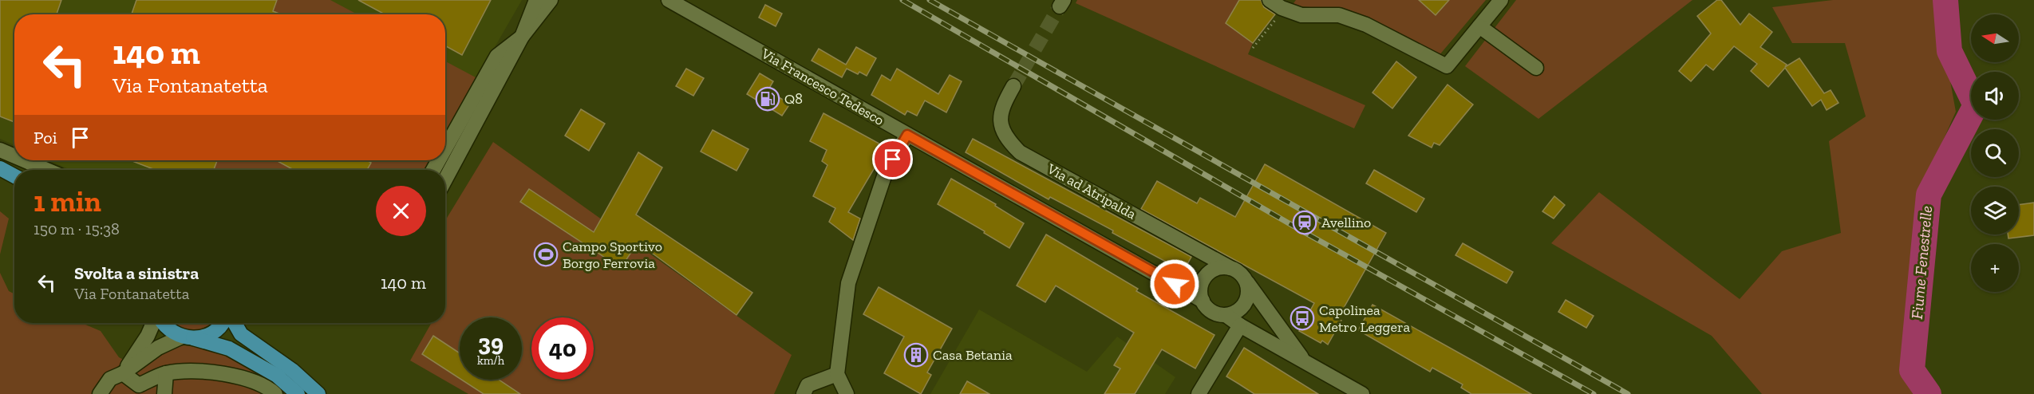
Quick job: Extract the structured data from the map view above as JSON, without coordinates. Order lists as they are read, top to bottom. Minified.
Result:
{"streets":{"street":["Via Francesco Tedesco","Via ad Atripalda"]},"crossings":[["Via Francesco Tedesco","Via ad Atripalda"]],"water":["Fiume Fenestrelle"],"places":{"fuel station":["Q8"],"station":["Avellino"],"sports":["Campo Sportivo Borgo Ferrovia"],"bus stop":["Capolinea Metro Leggera"],"building":["Casa Betania"]},"north":"left","page":{"map_buttons":"+","turn":["140 m","Via Fontanatetta"],"then":"Poi","heading":["1 min","150 m · 15:38"],"list":[{"name":"Svolta a sinistra","note":"Via Fontanatetta","value":"140 m"}],"speed":"39 km/h","limit":"40"}}
